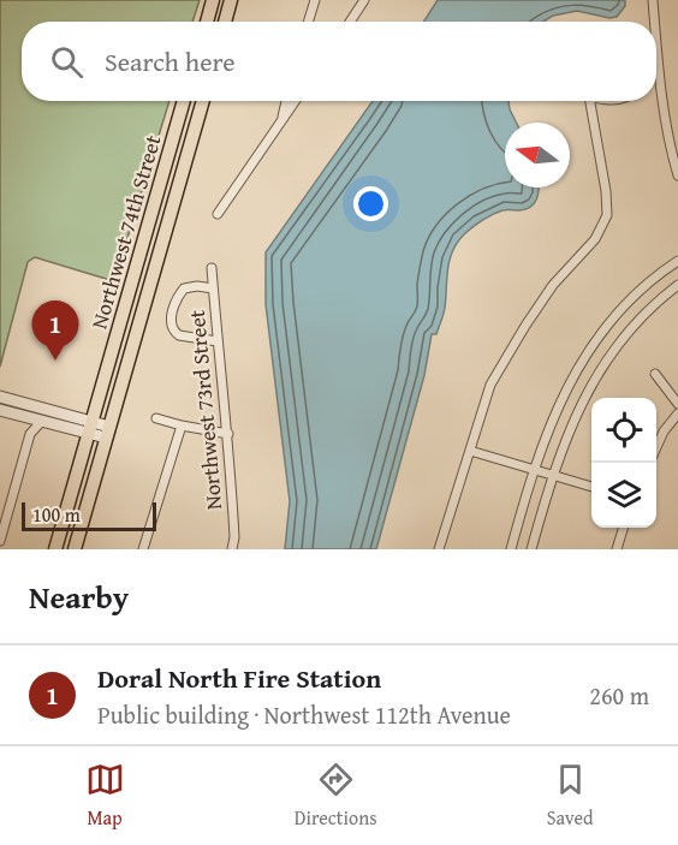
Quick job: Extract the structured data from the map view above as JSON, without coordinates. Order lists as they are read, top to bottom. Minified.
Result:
{"streets":{"main road":["Northwest 74th Street"],"street":["Northwest 73rd Street"]},"scale_bar":"100 m","north":"left","page":{"search":"Search here","pins":"1","scale":"100 m","heading":"Nearby","list":[{"mark":"1","name":"Doral North Fire Station","note":"Public building · Northwest 112th Avenue","value":"260 m"}],"nav":["Map","Directions","Saved"]}}
